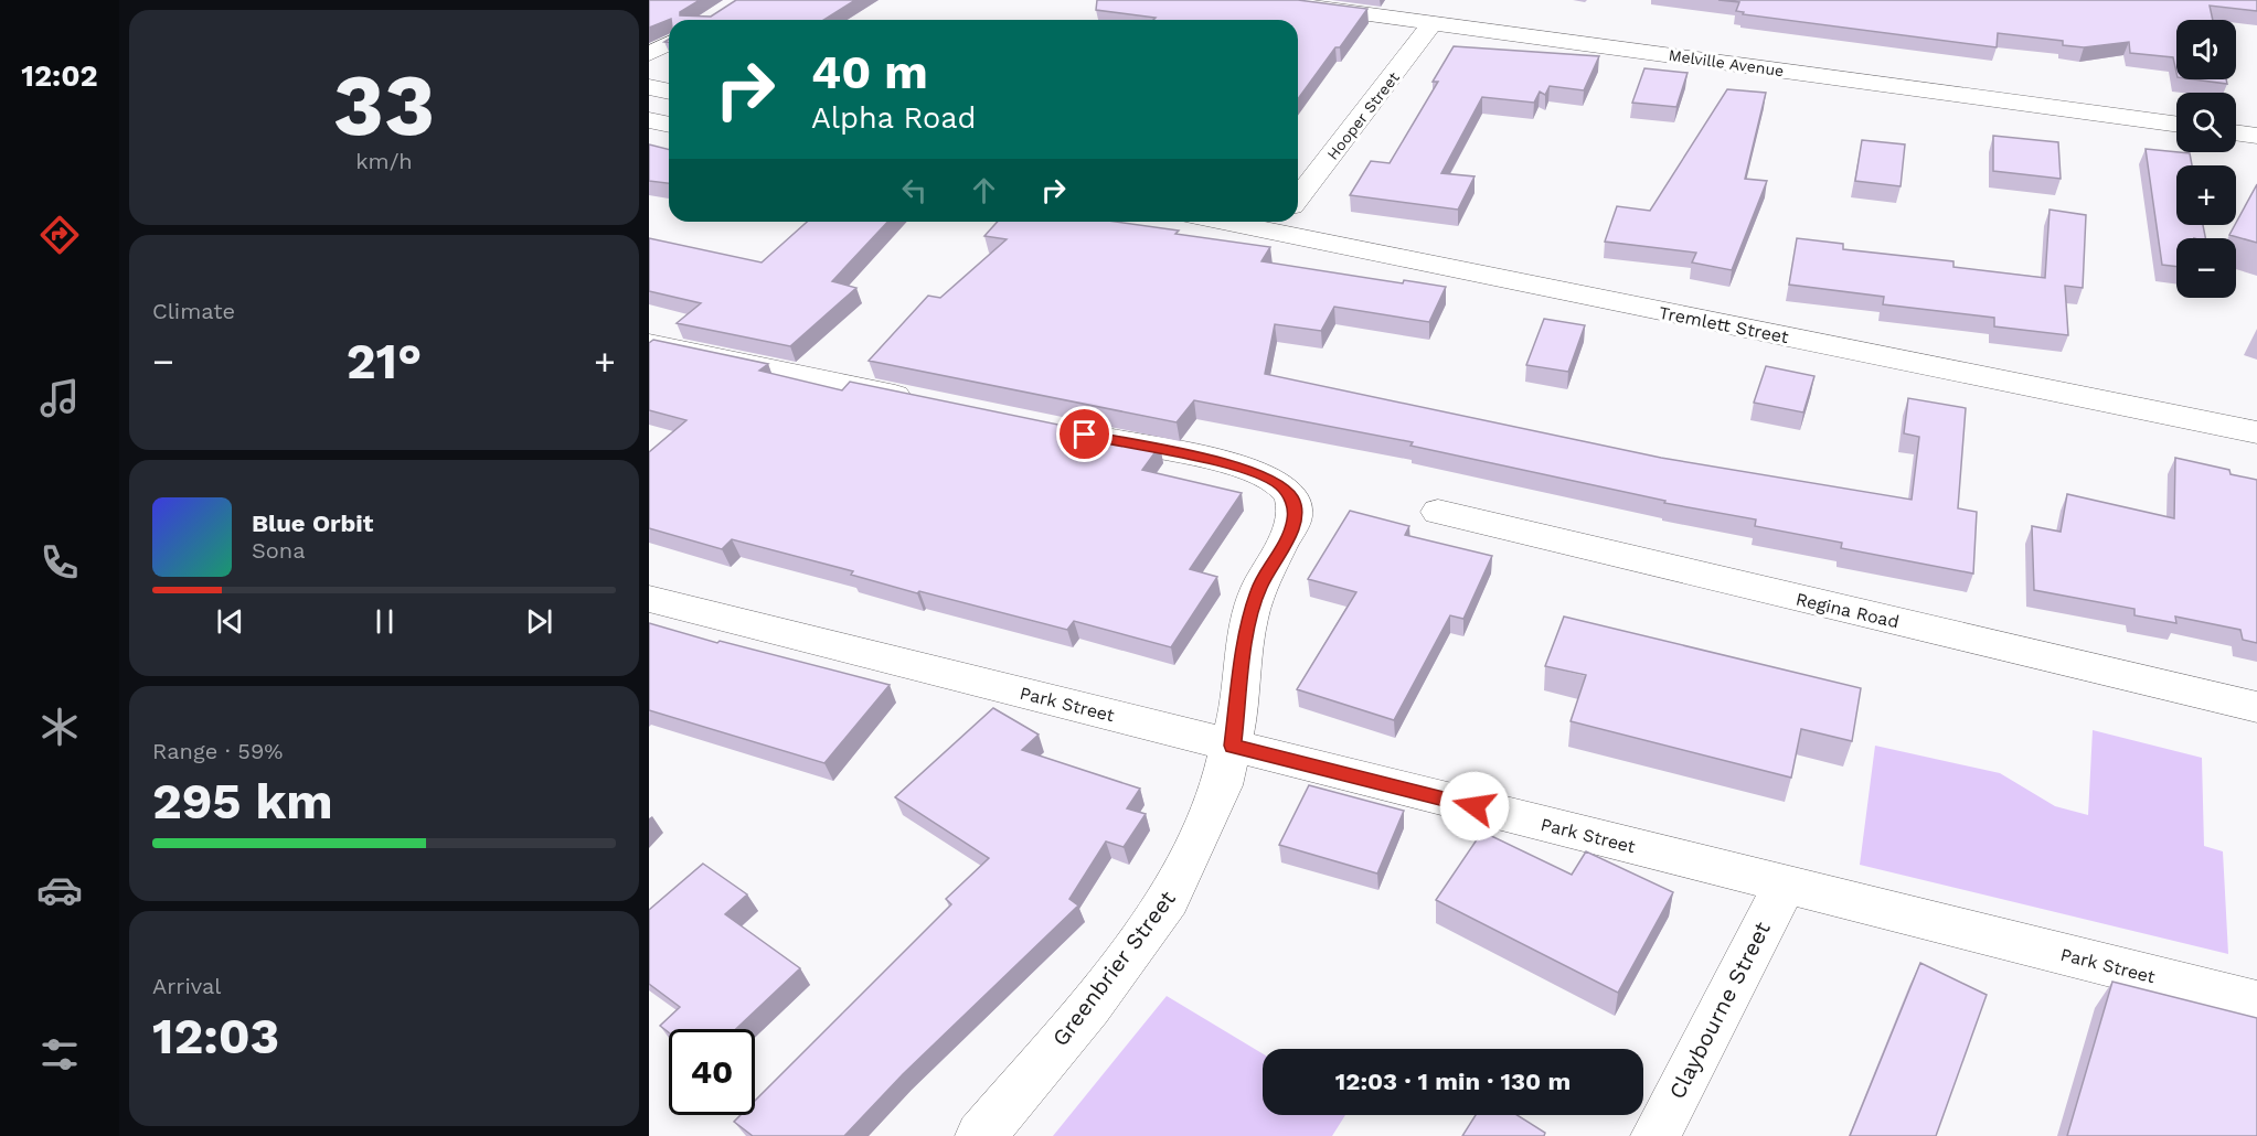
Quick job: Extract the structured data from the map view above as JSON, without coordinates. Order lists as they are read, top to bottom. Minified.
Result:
{"streets":{"street":["Melville Avenue","Hooper Street","Tremlett Street","Regina Road","Park Street","Greenbrier Street","Claybourne Street"]},"crossings":[["Melville Avenue","Hooper Street"],["Park Street","Greenbrier Street"],["Park Street","Claybourne Street"]],"page":{"tabs":"12:02","tile":[["33","km/h"],"Climate",["Range · 59%","295 km"],["Arrival","12:03"]],"map_buttons":["+","−"],"turn":["40 m","Alpha Road"],"heat":["−","21°","+"],"song":["Blue Orbit","Sona"],"limit":"40","trip":"12:03 · 1 min · 130 m"}}
